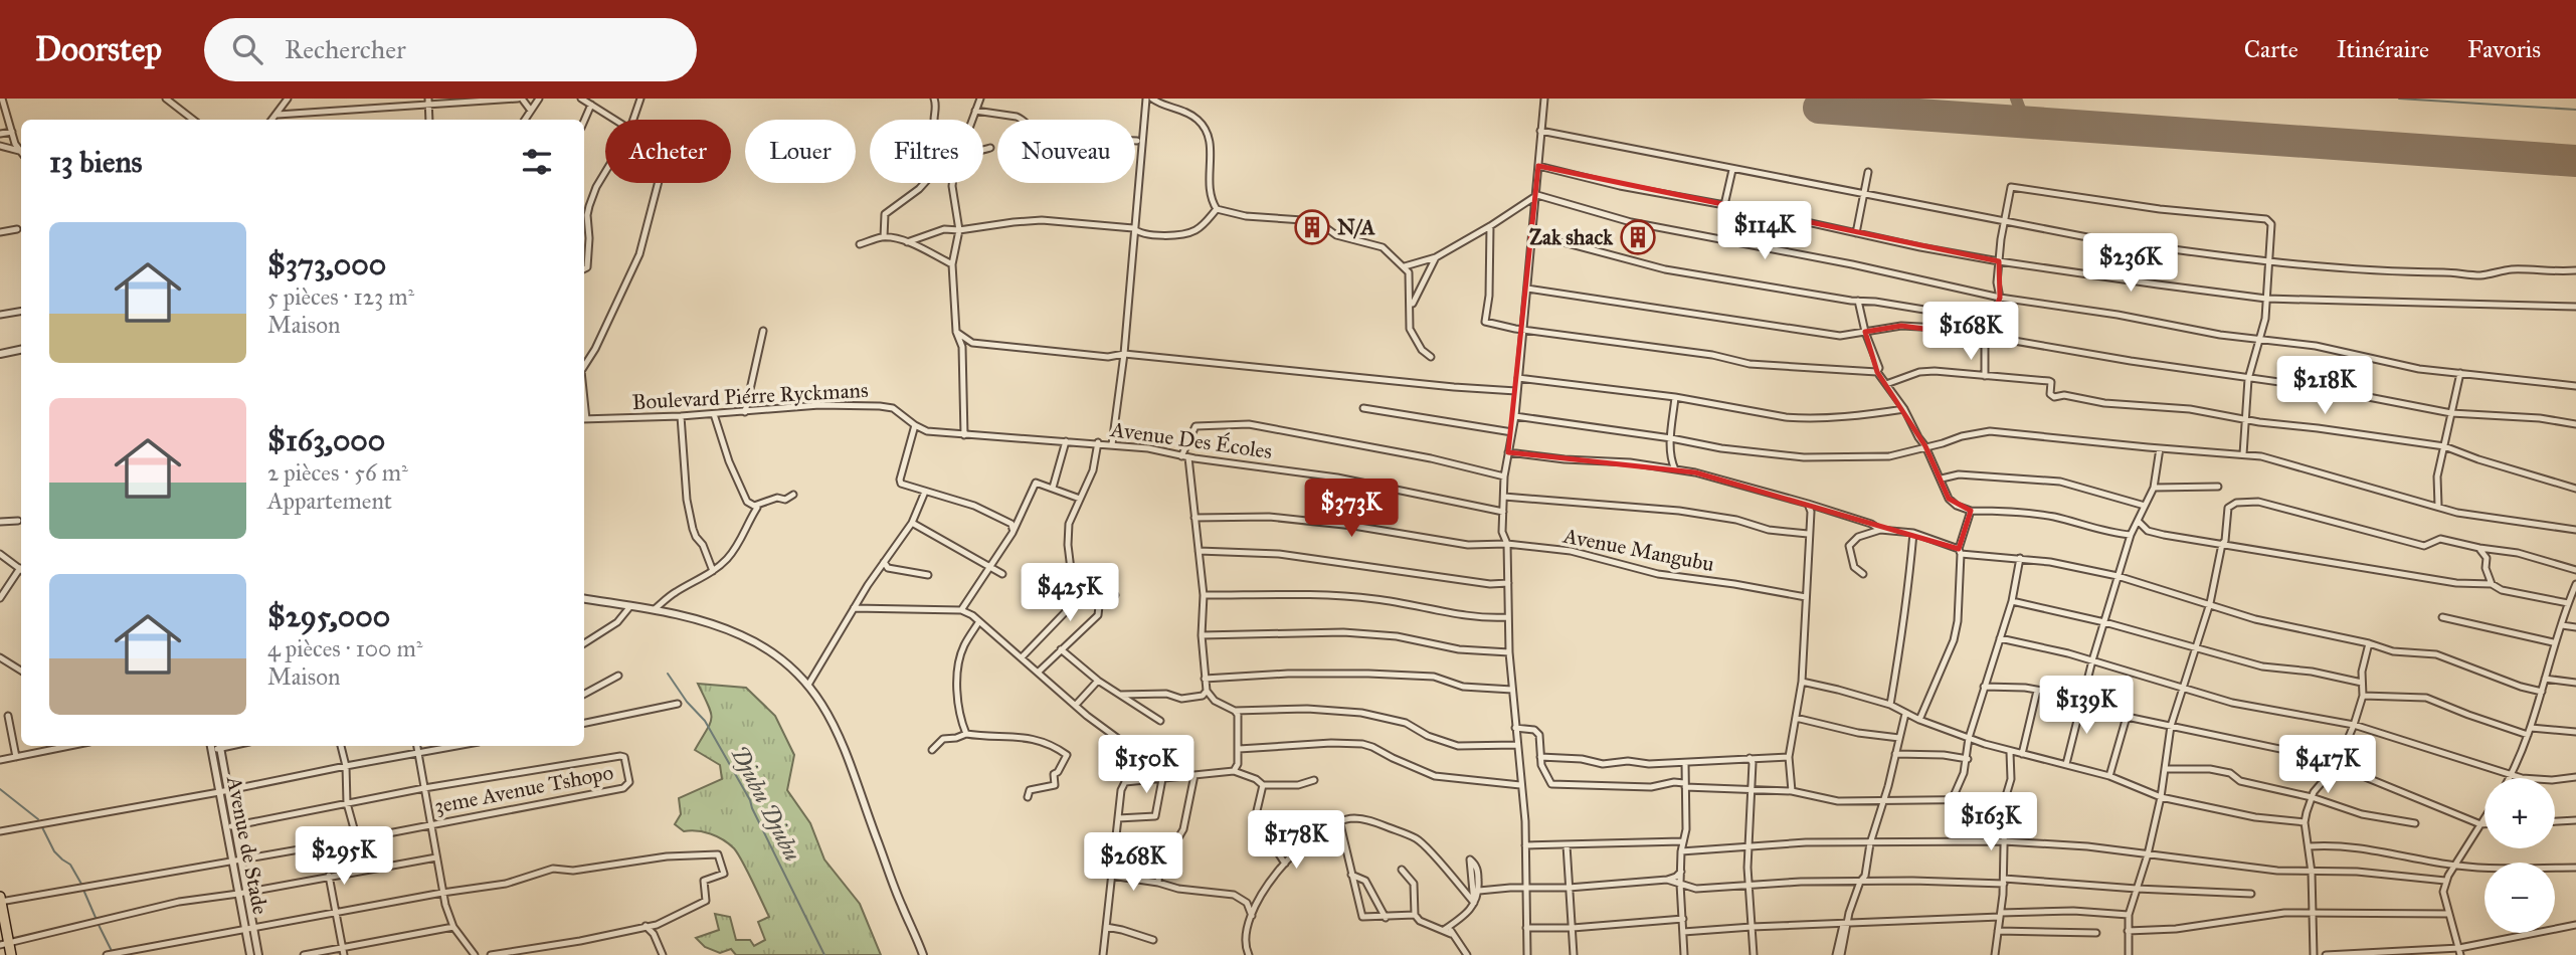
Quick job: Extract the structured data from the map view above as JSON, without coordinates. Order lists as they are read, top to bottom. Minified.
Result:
{"streets":{"street":["Boulevard Piérre Ryckmans","Avenue Des Écoles","Avenue Mangubu","3eme Avenue Tshopo","Avenue de Stade"]},"crossings":[["Boulevard Piérre Ryckmans","Avenue Des Écoles"],["3eme Avenue Tshopo","Avenue de Stade"]],"water":["Djubu Djubu"],"places":{"building":["N/A","Zak shack"]},"page":{"header":"Doorstep","search":"Rechercher","nav":["Carte","Itinéraire","Favoris"],"chip":["Acheter","Louer","Filtres","Nouveau"],"heading":"13 biens","price":["$114K","$236K","$168K","$218K","$373K","$425K","$139K","$150K","$417K","$163K","$178K","$295K","$268K"],"list":[{"name":"$373,000","note":"5 pièces · 123 m² · Maison"},{"name":"$163,000","note":"2 pièces · 56 m² · Appartement"},{"name":"$295,000","note":"4 pièces · 100 m² · Maison"}],"map_buttons":["+","−"]}}
